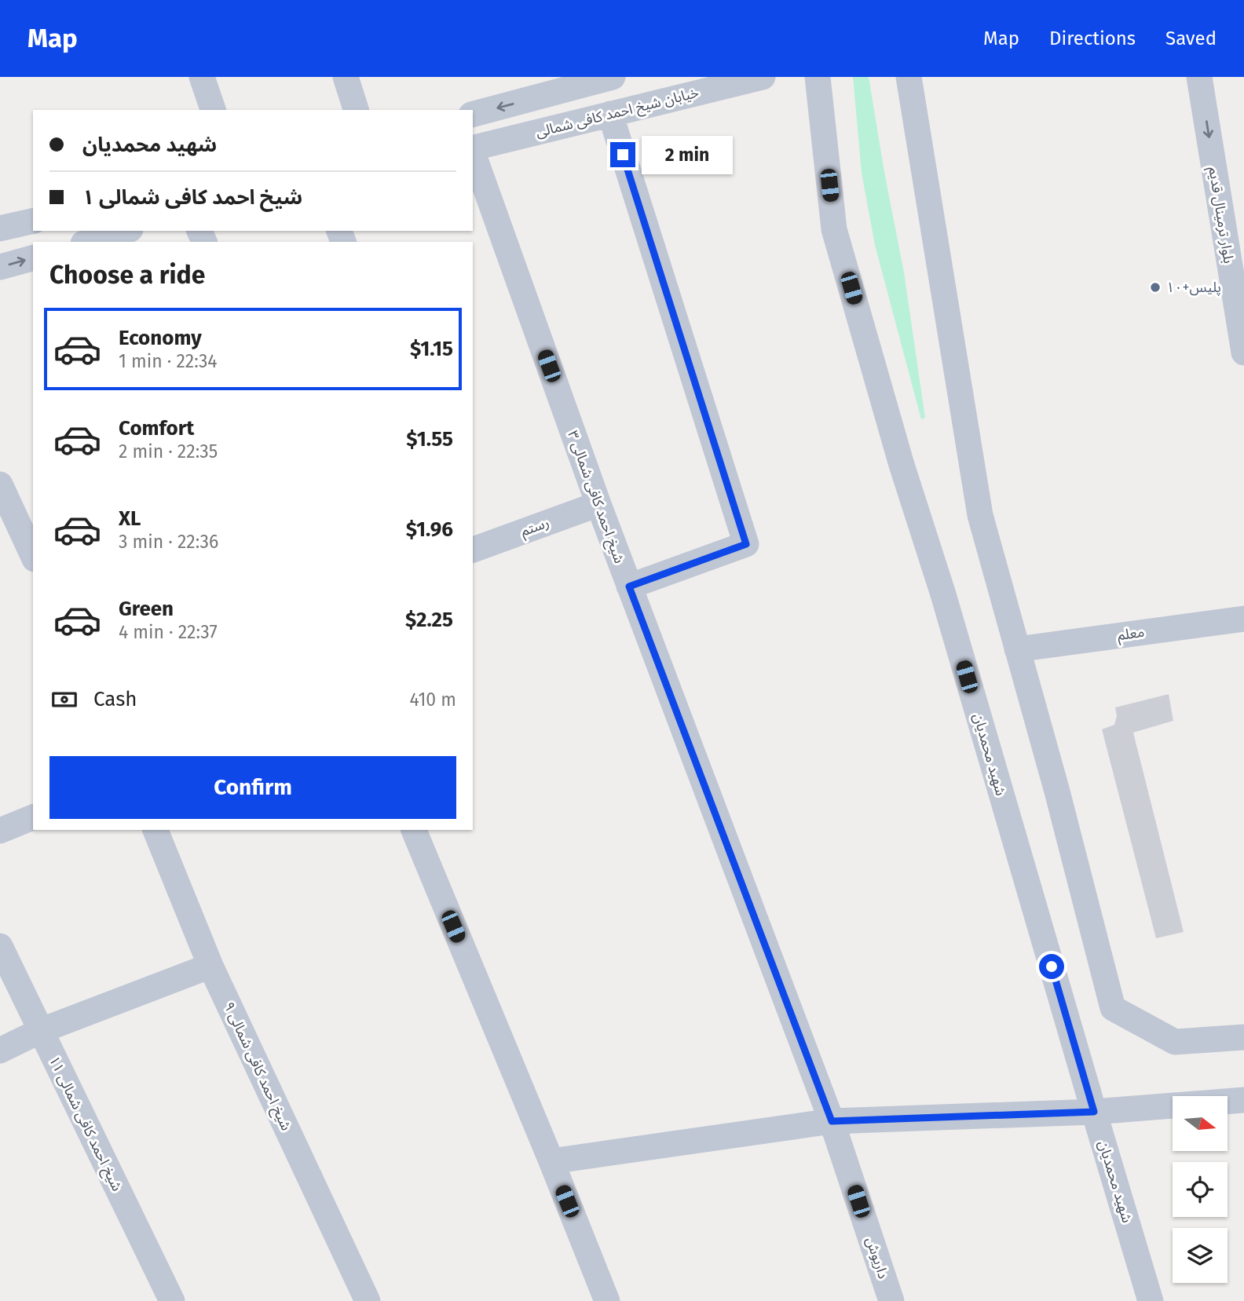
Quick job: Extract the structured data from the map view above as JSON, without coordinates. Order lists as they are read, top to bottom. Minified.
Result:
{"streets":{"street":["خیابان شیخ احمد کافی شمالی","بلوار ترمینال قدیم","شیخ احمد کافی شمالی ۳","رستم","معلم","شهید محمدیان","شیخ احمد کافی شمالی ۹","شیخ احمد کافی شمالی ۱۱","داریوش"]},"crossings":[["شیخ احمد کافی شمالی ۳","رستم"],["شیخ احمد کافی شمالی ۳","داریوش"]],"one_way":["بلوار ترمینال قدیم"],"places":["پلیس+۱۰"],"north":"right","page":{"header":"Map","nav":["Map","Directions","Saved"],"banner":["شهید محمدیان","شیخ احمد کافی شمالی ۱"],"bubble":"2 min","heading":"Choose a ride","list":[{"name":"Economy","note":"1 min · 22:34","value":"$1.15"},{"name":"Comfort","note":"2 min · 22:35","value":"$1.55"},{"name":"XL","note":"3 min · 22:36","value":"$1.96"},{"name":"Green","note":"4 min · 22:37","value":"$2.25"}],"pay":["Cash","410 m"],"buttons":"Confirm"}}
